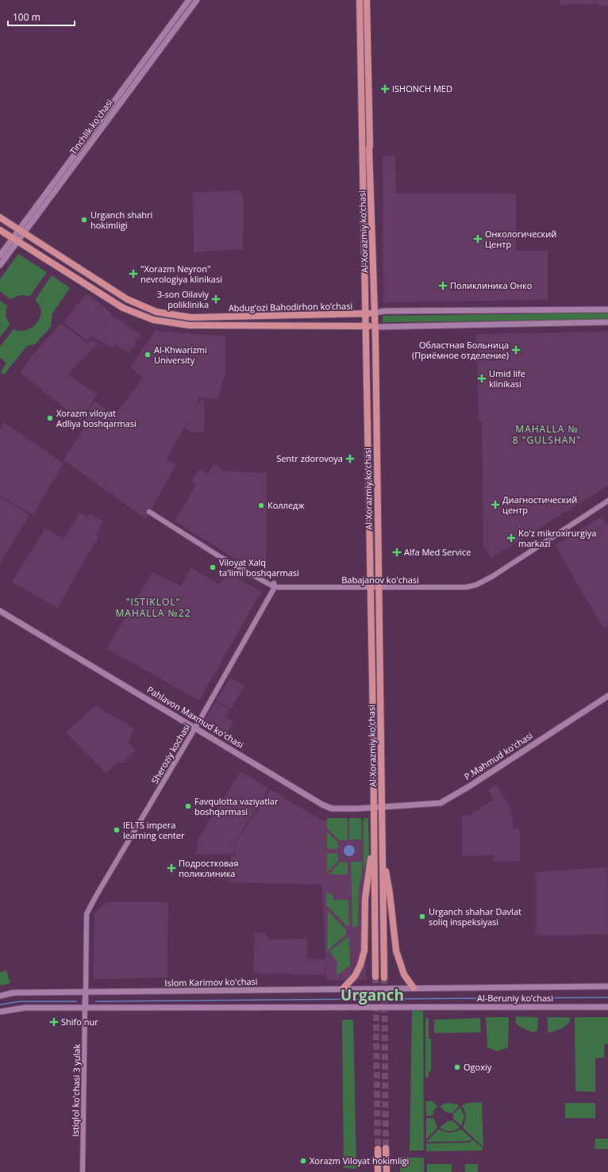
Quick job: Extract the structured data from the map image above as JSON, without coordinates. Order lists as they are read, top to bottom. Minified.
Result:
{"streets":{"main road":["Tinchlik ko'chasi","Al-Xorazmiy ko’chasi","Abdug’ozi Bahodirhon ko’chasi","Pahlavon Maxmud ko'chasi","P.Mahmud ko'chasi","Islom Karimov ko'chasi","Al-Beruniy ko’chasi"],"street":["Babajanov ko'chasi","Sheroziy kochasi","Istiqlol ko'chasi 3 yulak"]},"crossings":[["Tinchlik ko'chasi","Abdug’ozi Bahodirhon ko’chasi"],["Al-Xorazmiy ko’chasi","Abdug’ozi Bahodirhon ko’chasi"],["Al-Xorazmiy ko’chasi","Babajanov ko'chasi"],["Al-Xorazmiy ko’chasi","Pahlavon Maxmud ko'chasi"],["Babajanov ko'chasi","Sheroziy kochasi"],["Pahlavon Maxmud ko'chasi","Sheroziy kochasi"],["Pahlavon Maxmud ko'chasi","P.Mahmud ko'chasi"],["Sheroziy kochasi","Islom Karimov ko'chasi"],["Islom Karimov ko'chasi","Al-Beruniy ko’chasi"],["Al-Beruniy ko’chasi","Istiqlol ko'chasi 3 yulak"]],"districts":["MAHALLA № 8 \"GULSHAN\"","\"ISTIKLOL\" MAHALLA №22","Urganch"],"places":{"health":["ISHONCH MED","Онкологический Центр","\"Xorazm Neyron\" nevrologiya klinikasi","Поликлиника Онко","3-son Oilaviy poliklinika","Областная Больница (Приёмное отделение)","Umid life klinikasi","Sentr zdorovoya","Диагностический центр","Ko'z mikroxirurgiya markazi","Alfa Med Service","Подростковая поликлиника","Shifo nur"],"other":["Urganch shahri hokimligi","Al-Khwarizmi University","Xorazm viloyat Adliya boshqarmasi","Колледж","Viloyat Xalq ta'limi boshqarmasi","Favqulotta vaziyatlar boshqarmasi","IELTS impera learning center","Urganch shahar Davlat soliq inspeksiyasi","Ogoxiy","Xorazm Viloyat hokimligi"]},"scale_bar":"100 m"}
